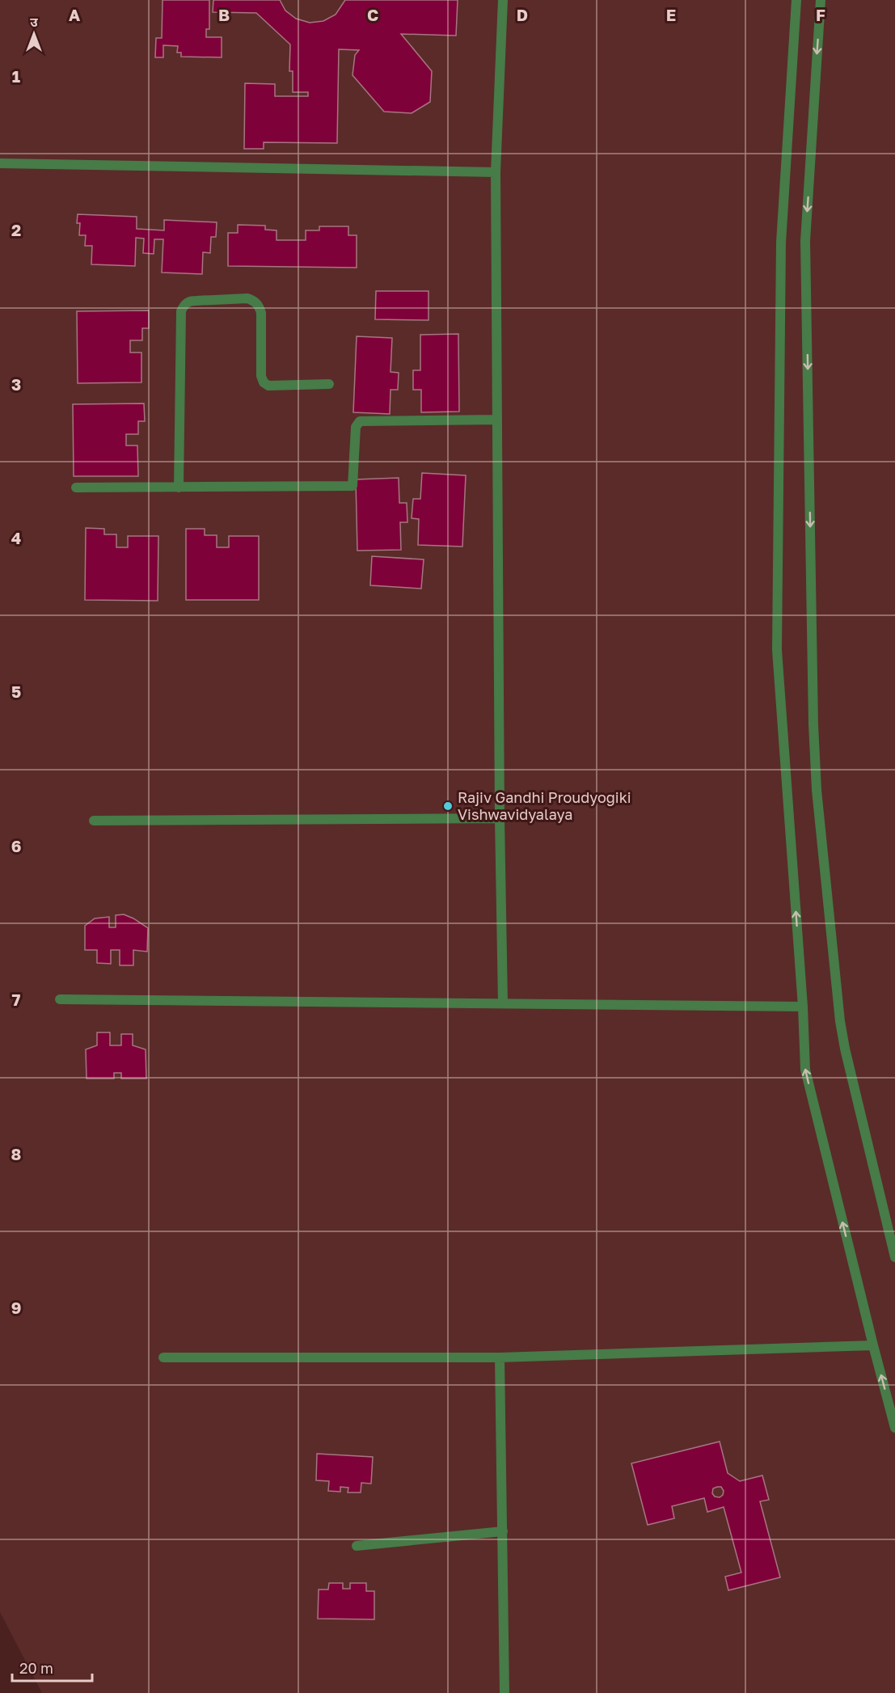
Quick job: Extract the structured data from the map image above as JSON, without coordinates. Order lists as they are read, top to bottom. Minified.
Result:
{"places":["Rajiv Gandhi Proudyogiki Vishwavidyalaya"],"scale_bar":"20 m","north":"top","grid":{"columns":["A","B","C","D","E","F"],"rows":["1","2","3","4","5","6","7","8","9"]}}
